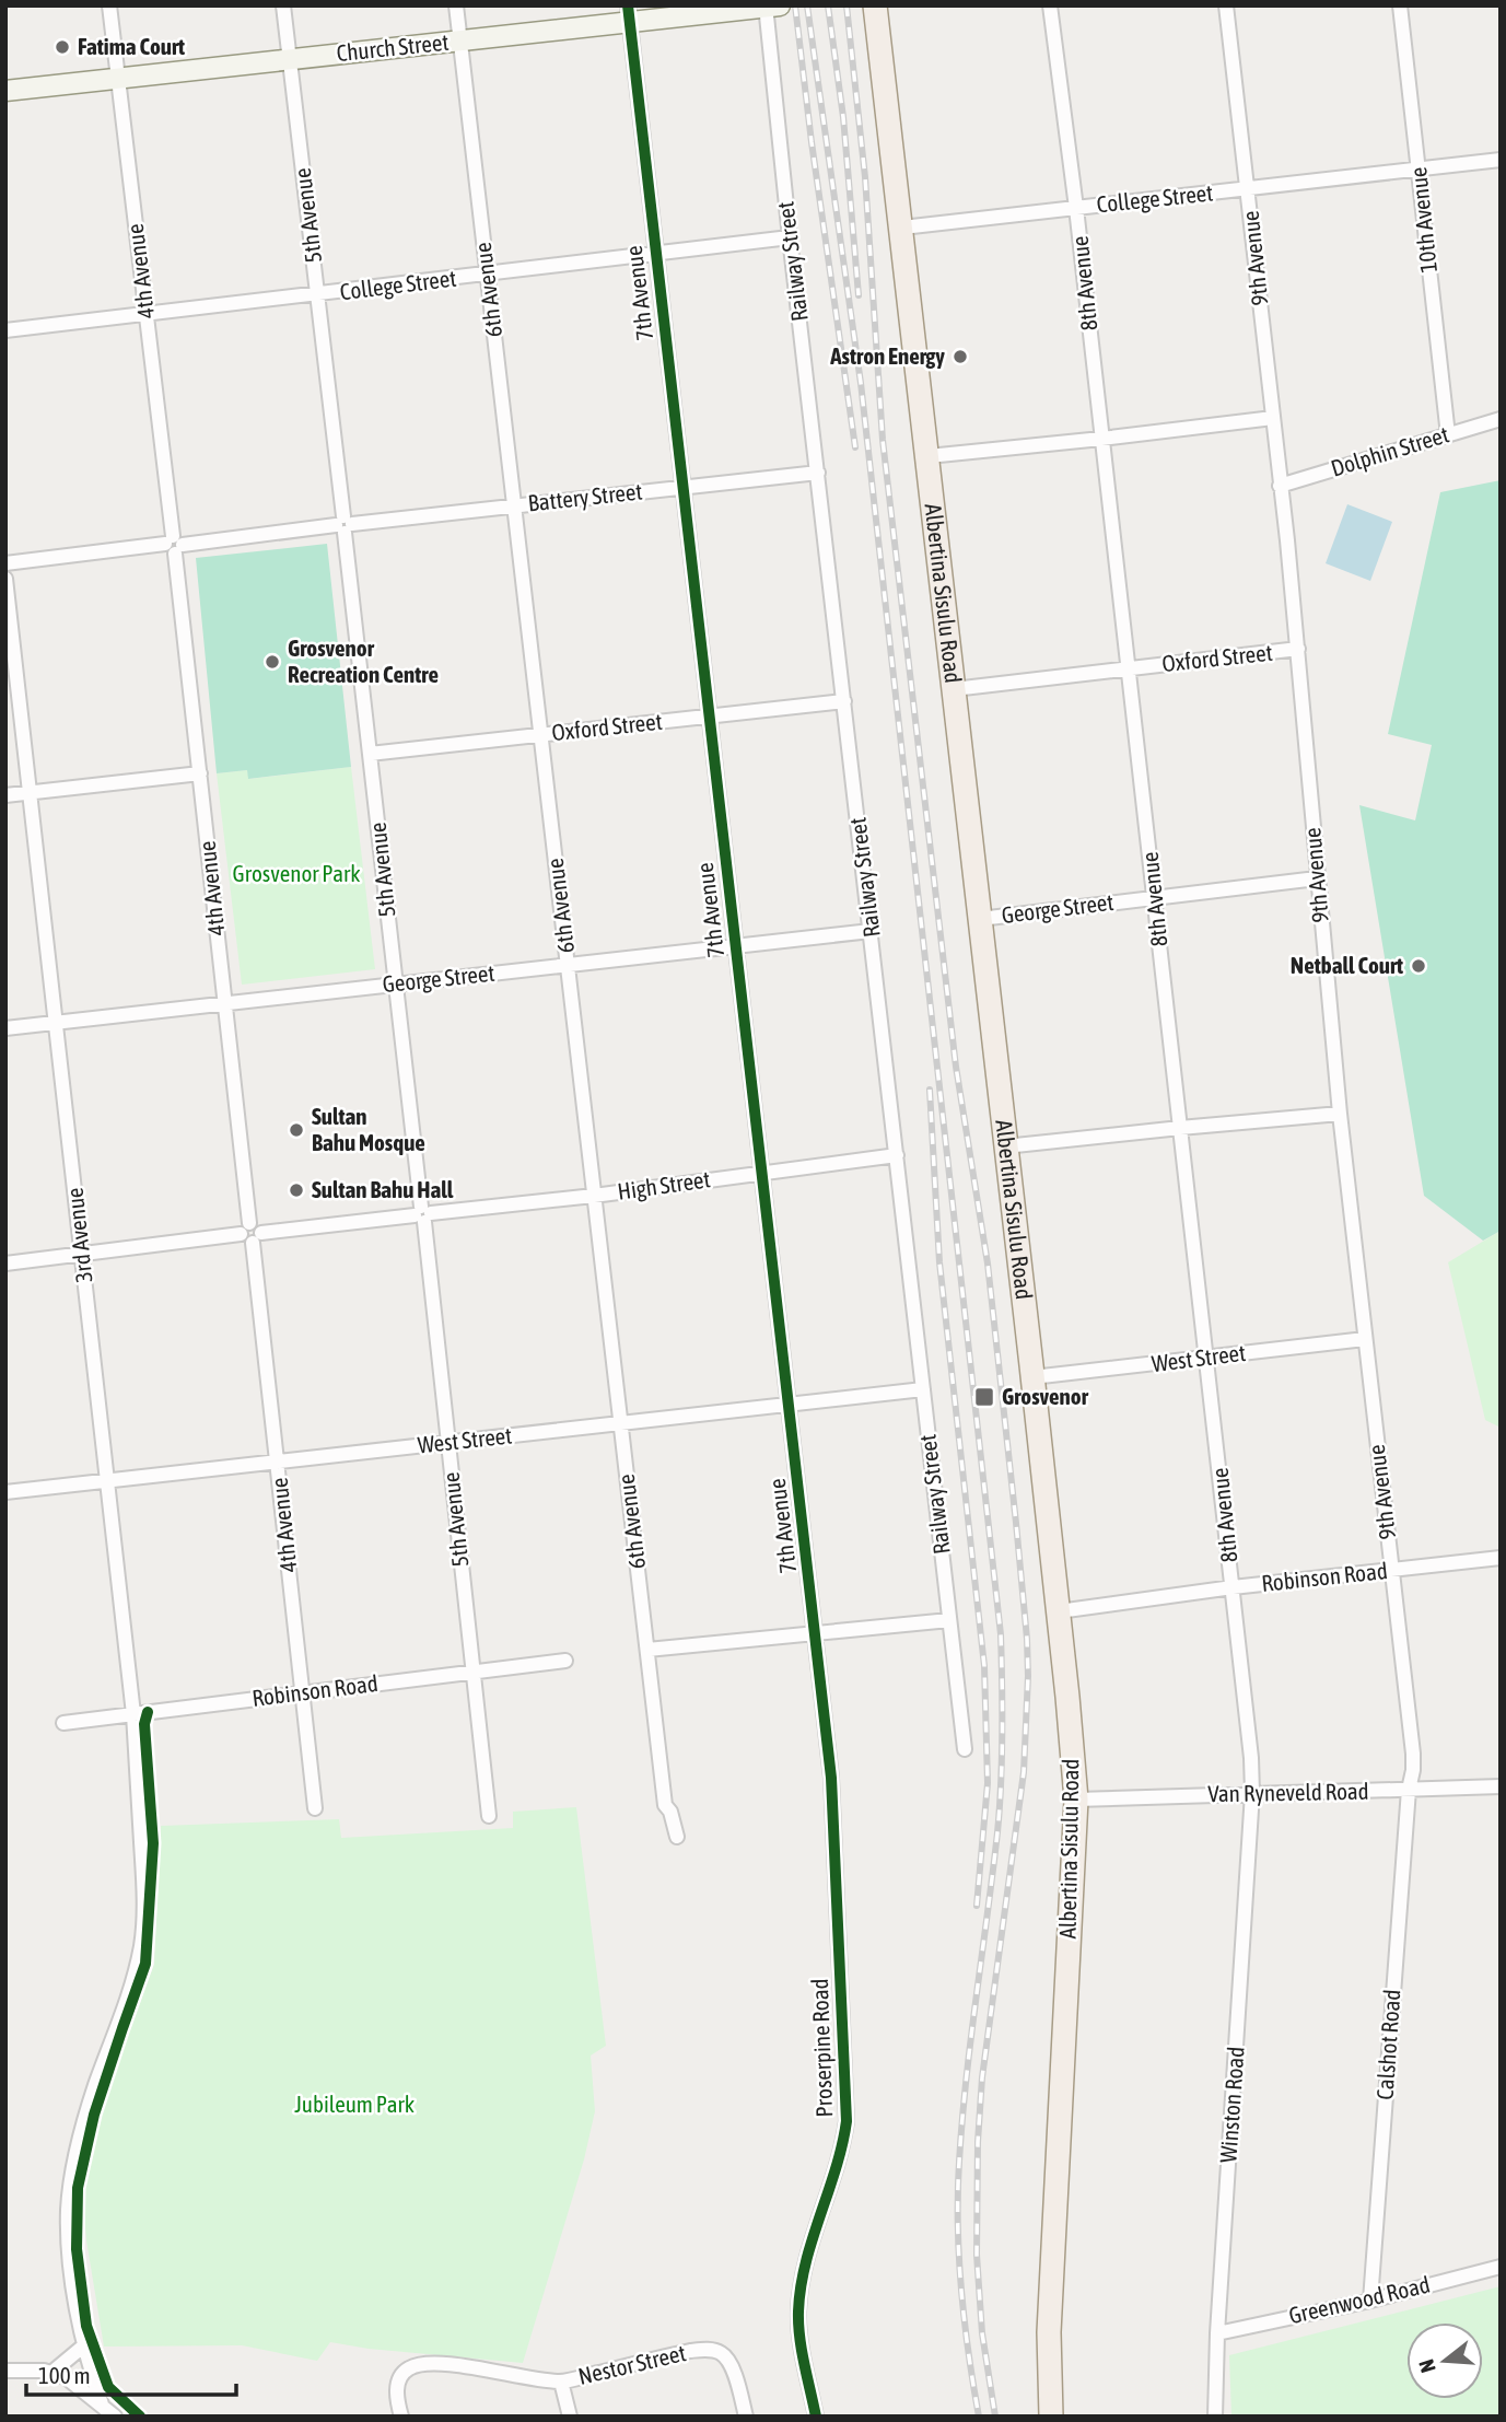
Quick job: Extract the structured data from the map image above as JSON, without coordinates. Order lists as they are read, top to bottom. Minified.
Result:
{"streets":{"main road":["Church Street","Albertina Sisulu Road"],"street":["College Street","5th Avenue","10th Avenue","9th Avenue","Railway Street","4th Avenue","8th Avenue","6th Avenue","7th Avenue","Dolphin Street","Battery Street","Oxford Street","George Street","High Street","3rd Avenue","West Street","Robinson Road","Van Ryneveld Road","Calshot Road","Proserpine Road","Winston Road","Greenwood Road","Nestor Street"]},"crossings":[["Church Street","5th Avenue"],["Church Street","Railway Street"],["Church Street","4th Avenue"],["Church Street","6th Avenue"],["Church Street","7th Avenue"],["College Street","5th Avenue"],["College Street","10th Avenue"],["College Street","9th Avenue"],["College Street","Railway Street"],["College Street","4th Avenue"],["College Street","8th Avenue"],["College Street","6th Avenue"],["College Street","7th Avenue"],["College Street","Albertina Sisulu Road"],["5th Avenue","Battery Street"],["5th Avenue","Oxford Street"],["5th Avenue","George Street"],["5th Avenue","High Street"],["5th Avenue","West Street"],["5th Avenue","Robinson Road"],["10th Avenue","Dolphin Street"],["9th Avenue","Dolphin Street"],["9th Avenue","Oxford Street"],["9th Avenue","George Street"],["9th Avenue","West Street"],["9th Avenue","Robinson Road"],["9th Avenue","Van Ryneveld Road"],["9th Avenue","Calshot Road"],["Railway Street","Battery Street"],["Railway Street","Oxford Street"],["Railway Street","George Street"],["Railway Street","High Street"],["Railway Street","West Street"],["4th Avenue","Battery Street"],["4th Avenue","George Street"],["4th Avenue","High Street"],["4th Avenue","West Street"],["4th Avenue","Robinson Road"],["8th Avenue","Oxford Street"],["8th Avenue","George Street"],["8th Avenue","West Street"],["8th Avenue","Robinson Road"],["8th Avenue","Van Ryneveld Road"],["8th Avenue","Winston Road"],["6th Avenue","Battery Street"],["6th Avenue","Oxford Street"],["6th Avenue","George Street"],["6th Avenue","High Street"],["6th Avenue","West Street"],["7th Avenue","Battery Street"],["7th Avenue","Oxford Street"],["7th Avenue","George Street"],["7th Avenue","High Street"],["7th Avenue","West Street"],["7th Avenue","Proserpine Road"],["Albertina Sisulu Road","Oxford Street"],["Albertina Sisulu Road","George Street"],["Albertina Sisulu Road","West Street"],["Albertina Sisulu Road","Robinson Road"],["Albertina Sisulu Road","Van Ryneveld Road"],["George Street","3rd Avenue"],["High Street","3rd Avenue"],["3rd Avenue","West Street"],["3rd Avenue","Robinson Road"],["Van Ryneveld Road","Calshot Road"],["Van Ryneveld Road","Winston Road"],["Calshot Road","Greenwood Road"],["Winston Road","Greenwood Road"]],"parks":["Grosvenor Park","Jubileum Park"],"places":{"other":["Fatima Court","Astron Energy","Grosvenor Recreation Centre","Netball Court","Sultan Bahu Mosque","Sultan Bahu Hall"],"transit":["Grosvenor"]},"scale_bar":"100 m","north":"left"}
